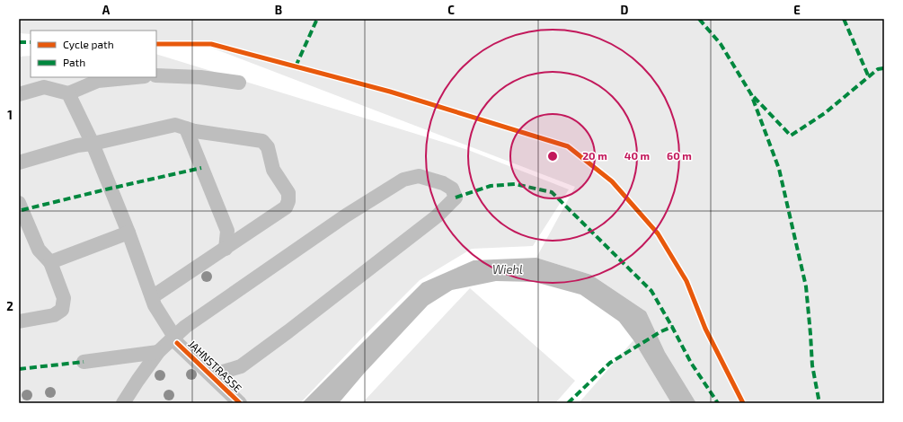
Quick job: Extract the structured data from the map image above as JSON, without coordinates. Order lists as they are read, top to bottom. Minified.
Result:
{"streets":{"street":["JAHNSTRASSE"]},"water":["Wiehl"],"legend":["Cycle path","Path"],"grid":{"columns":["A","B","C","D","E"],"rows":["1","2"]},"rings":["20 m","40 m","60 m"]}
